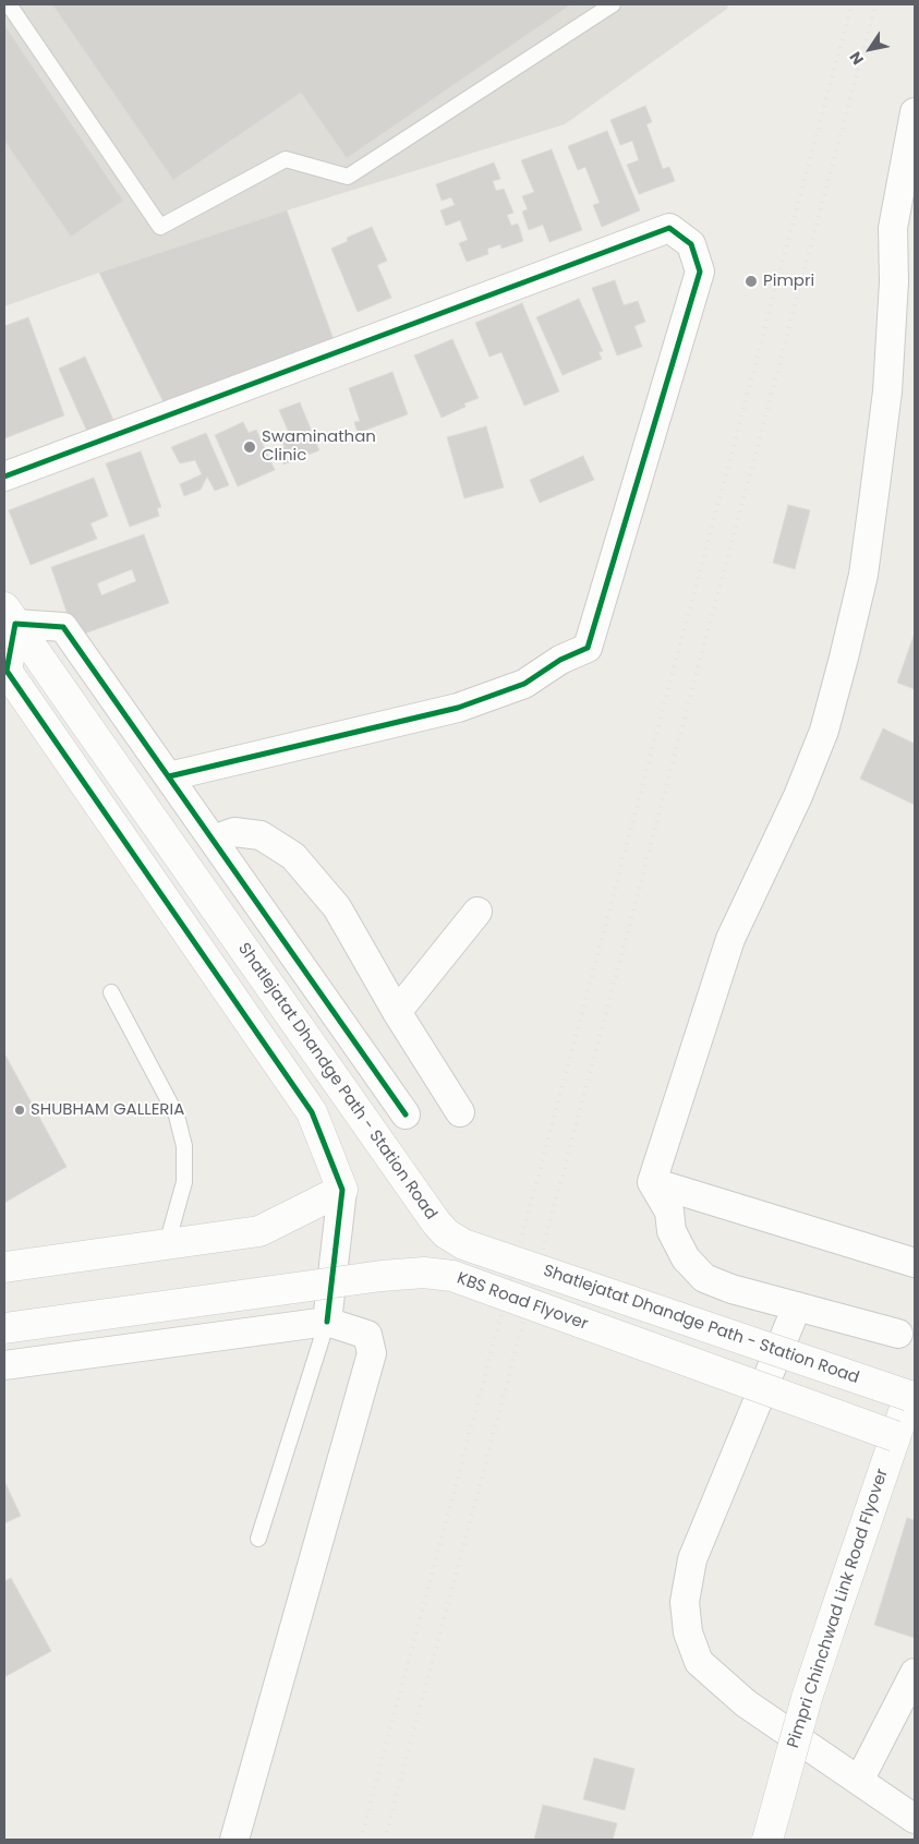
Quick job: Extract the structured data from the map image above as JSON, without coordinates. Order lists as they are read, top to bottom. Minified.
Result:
{"streets":{"main road":["Shatlejatat Dhandge Path - Station Road","KBS Road Flyover","Pimpri Chinchwad Link Road Flyover"]},"crossings":[["Shatlejatat Dhandge Path - Station Road","Pimpri Chinchwad Link Road Flyover"],["KBS Road Flyover","Pimpri Chinchwad Link Road Flyover"]],"places":["Pimpri","Swaminathan Clinic","SHUBHAM GALLERIA"],"north":"bottom left"}
